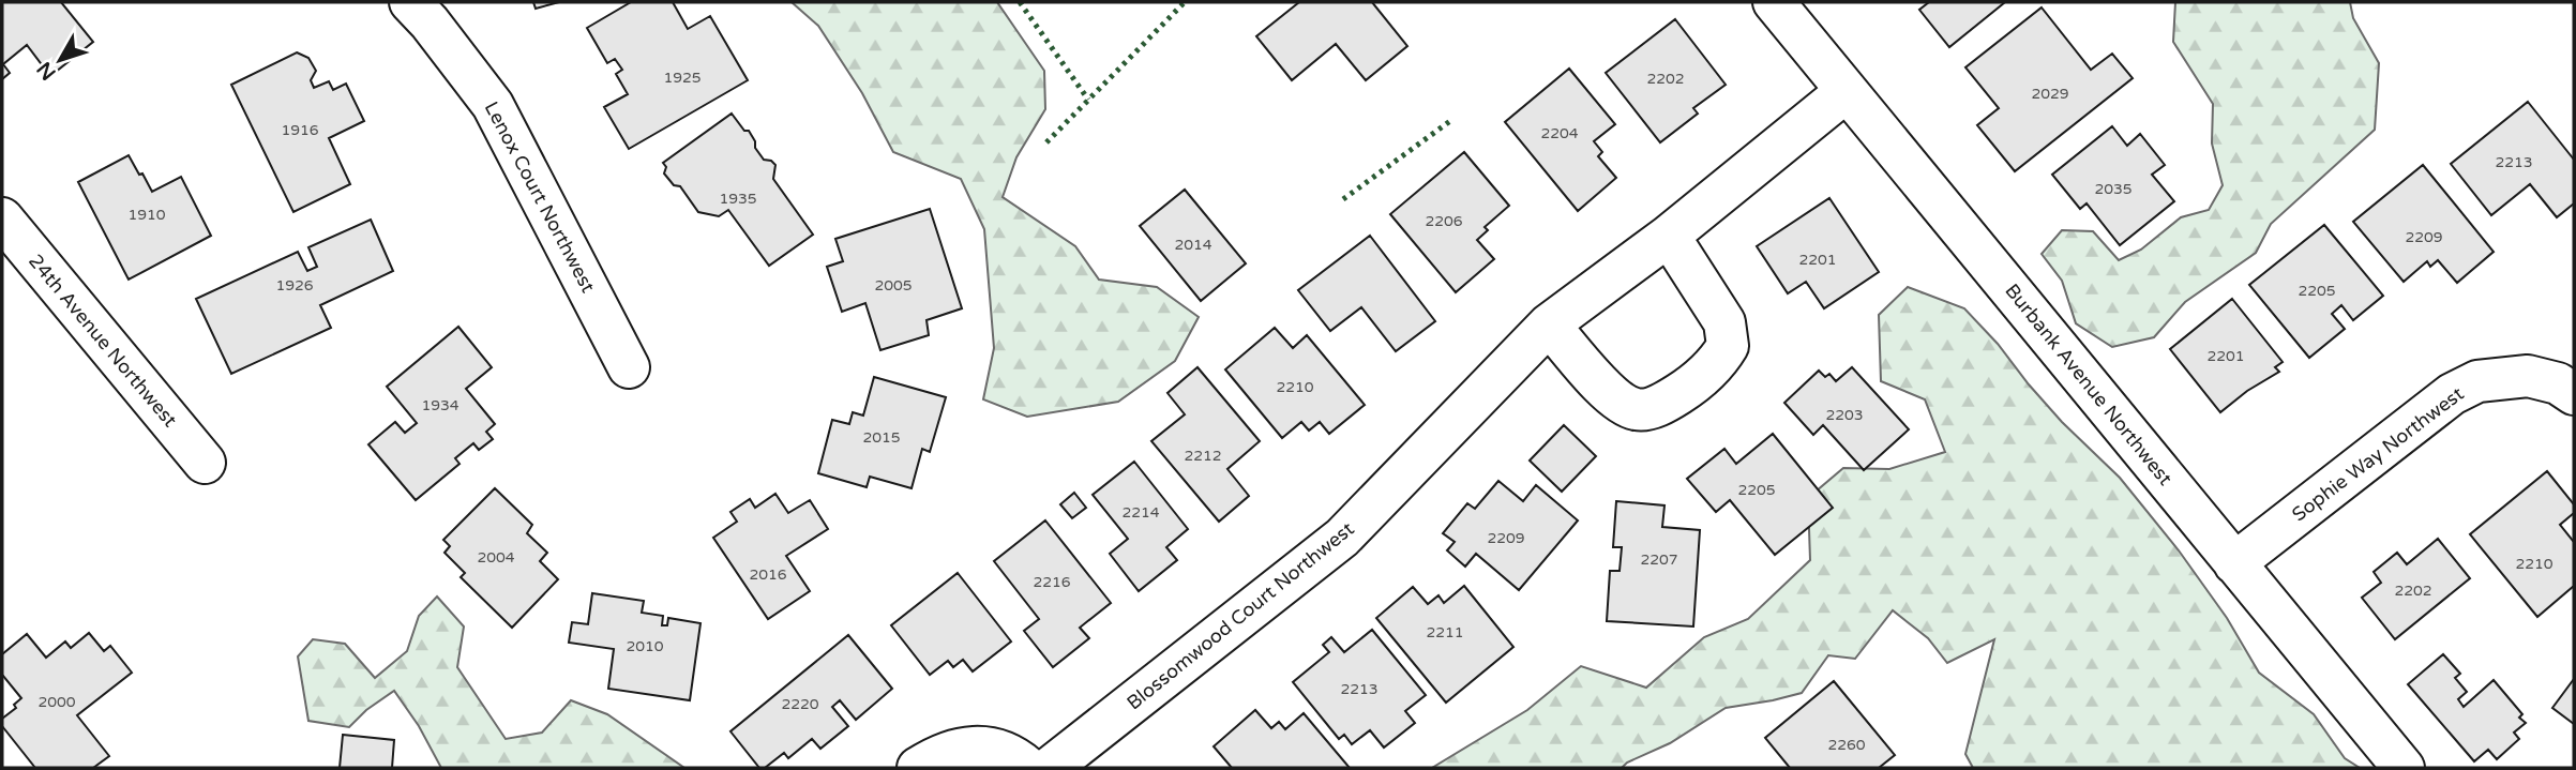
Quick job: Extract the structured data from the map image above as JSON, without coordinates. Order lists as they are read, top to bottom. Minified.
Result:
{"streets":{"street":["Lenox Court Northwest","24th Avenue Northwest","Burbank Avenue Northwest","Sophie Way Northwest","Blossomwood Court Northwest"]},"crossings":[["Burbank Avenue Northwest","Sophie Way Northwest"],["Burbank Avenue Northwest","Blossomwood Court Northwest"]],"house_numbers":["1925","2202","2029","1916","2204","2213","2035","1935","1910","2206","2209","2014","2201","1926","2005","2205","2201","2210","1934","2203","2015","2212","2205","2214","2209","2004","2207","2210","2016","2216","2202","2211","2010","2213","2000","2220","2260"],"north":"bottom left"}
